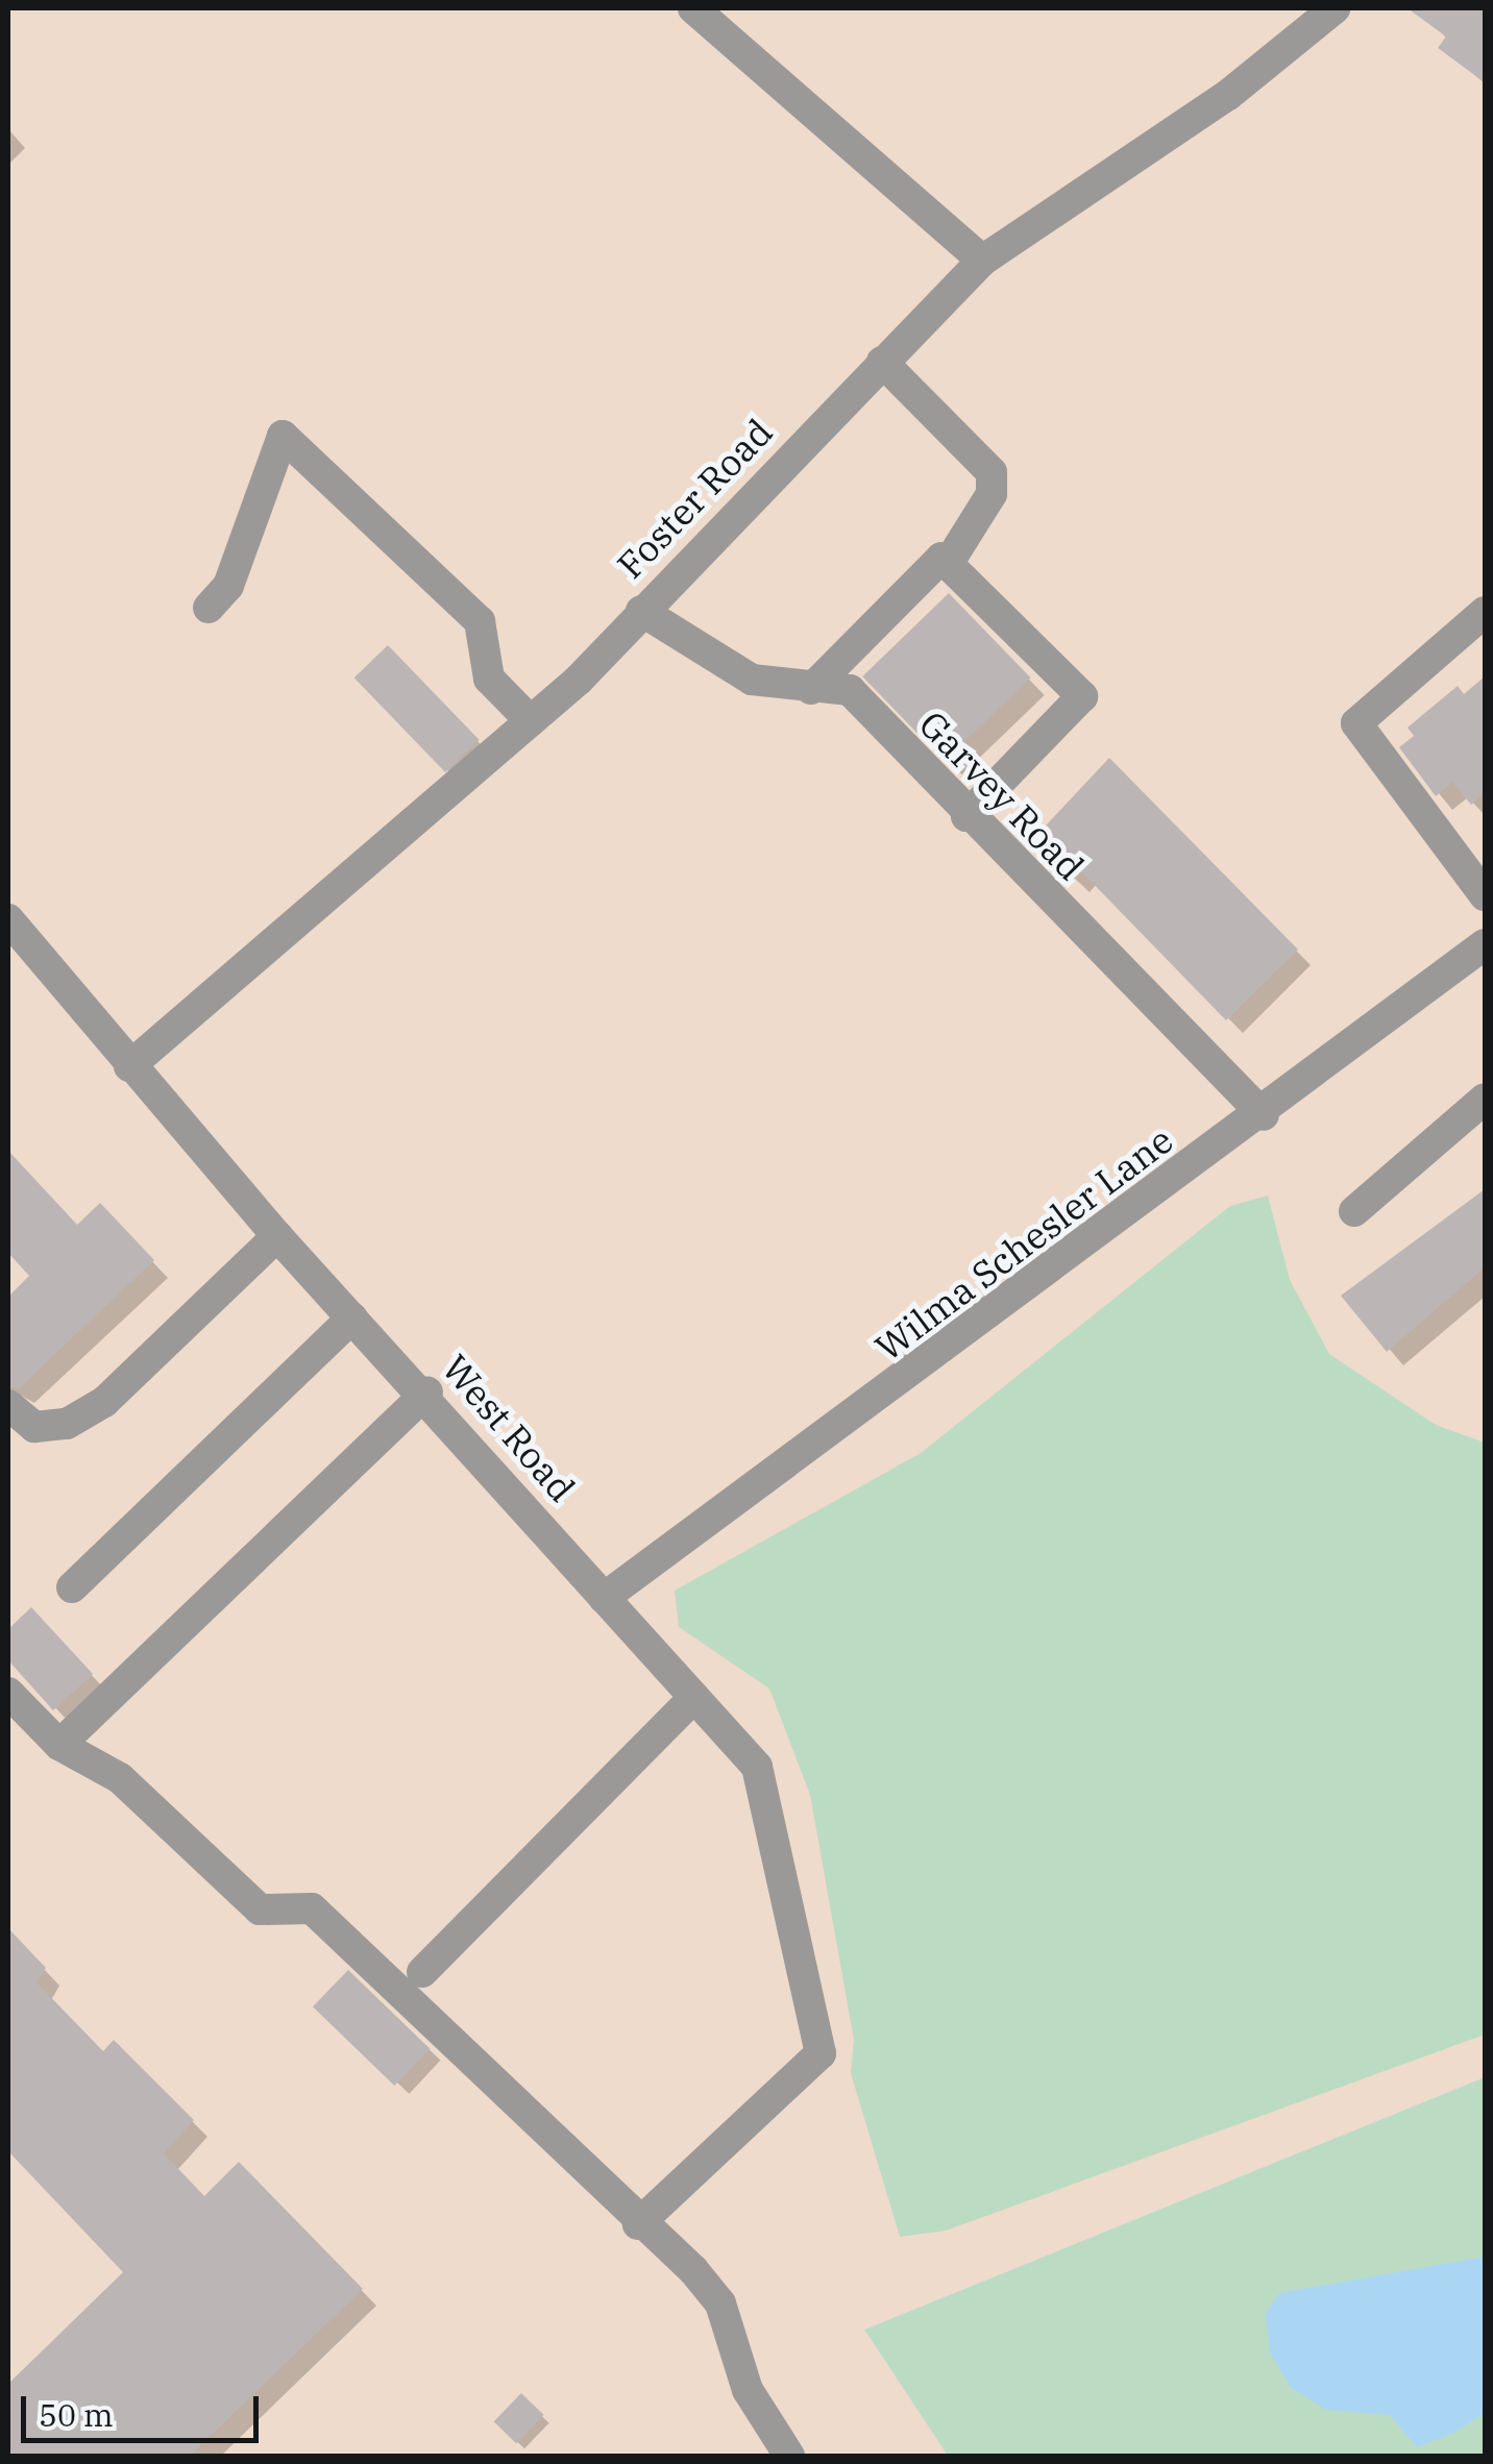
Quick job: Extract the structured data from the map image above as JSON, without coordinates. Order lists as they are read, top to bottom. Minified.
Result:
{"streets":{"street":["Foster Road","Garvey Road","Wilma Schesler Lane","West Road"]},"crossings":[["Foster Road","Garvey Road"],["Foster Road","West Road"],["Garvey Road","Wilma Schesler Lane"],["Wilma Schesler Lane","West Road"]],"scale_bar":"50 m"}
